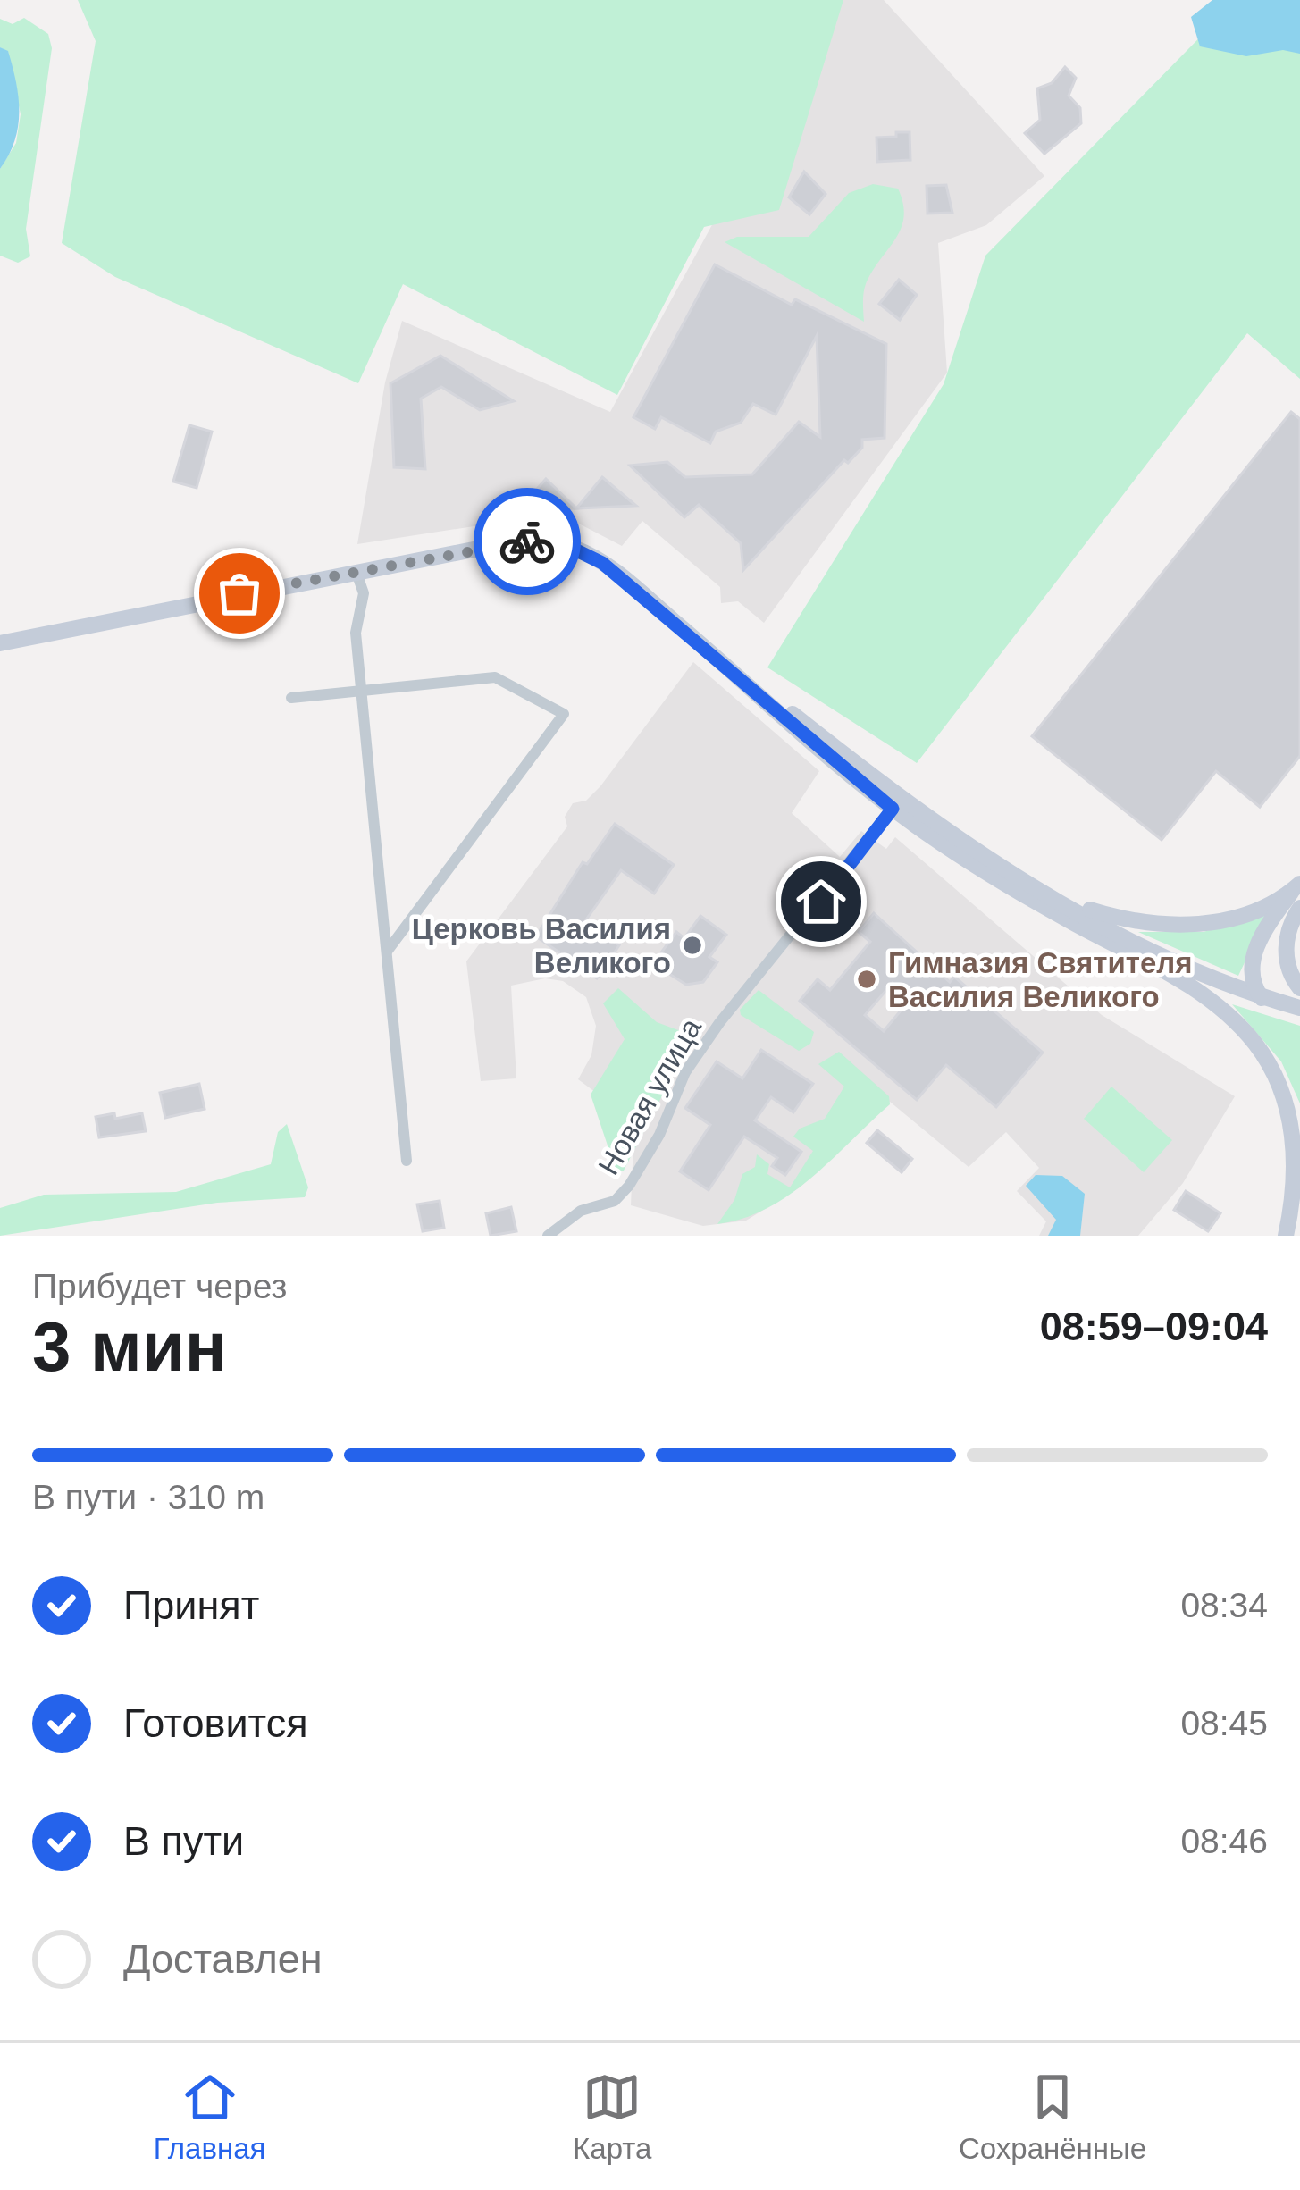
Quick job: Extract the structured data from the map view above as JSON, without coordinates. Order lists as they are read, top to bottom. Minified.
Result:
{"streets":{"street":["Новая улица"]},"places":["Церковь Василия Великого","Гимназия Святителя Василия Великого"],"page":{"heading":["3 мин","Прибудет через","08:59–09:04"],"bar":"В пути · 310 m","list":[["Принят","08:34"],["Готовится","08:45"],["В пути","08:46"],"Доставлен"],"tabs":["Главная","Карта","Сохранённые"]}}
